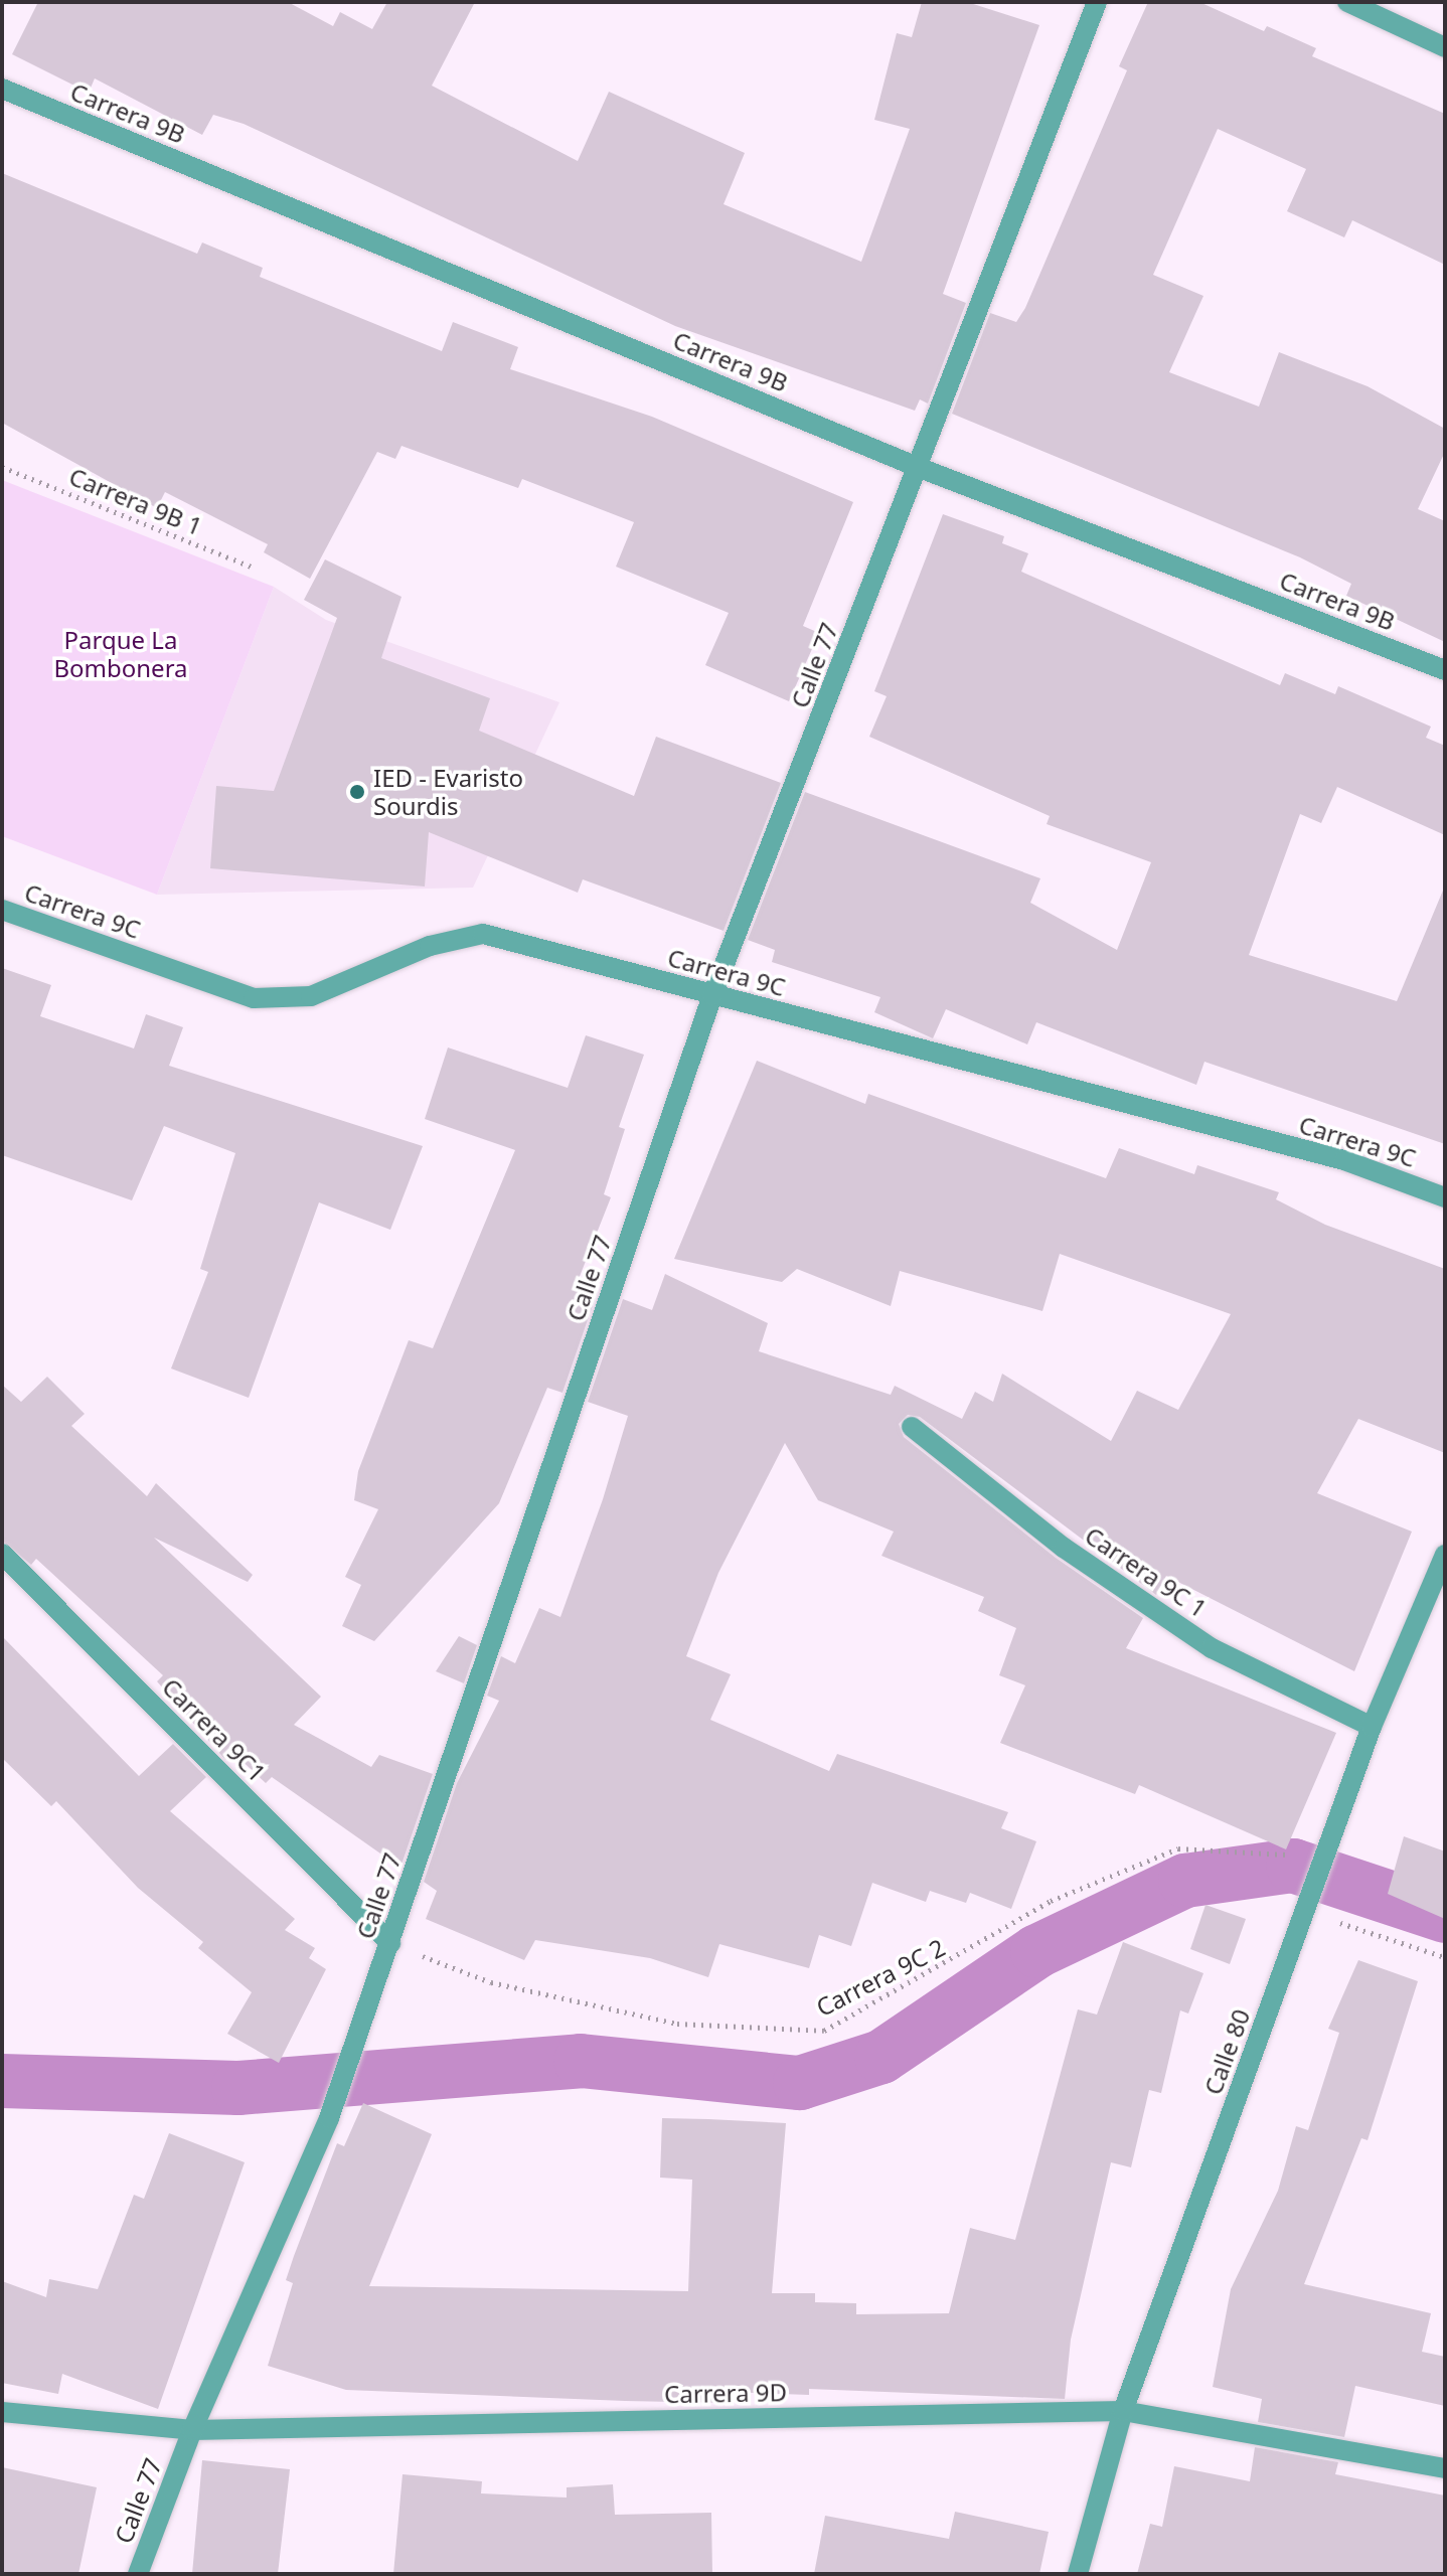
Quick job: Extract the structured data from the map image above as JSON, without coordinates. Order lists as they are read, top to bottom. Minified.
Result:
{"streets":{"street":["Carrera 9B","Calle 77","Carrera 9C","Carrera 9C 1","Carrera 9C1","Calle 80","Carrera 9D"],"path":["Carrera 9B 1","Carrera 9C 2"]},"crossings":[["Carrera 9B","Calle 77"],["Calle 77","Carrera 9C"],["Calle 77","Carrera 9C1"],["Calle 77","Carrera 9C 2"],["Calle 77","Carrera 9D"],["Carrera 9C 1","Calle 80"],["Carrera 9C1","Carrera 9C 2"],["Carrera 9C 2","Calle 80"],["Calle 80","Carrera 9D"]],"parks":["Parque La Bombonera"],"places":["IED - Evaristo Sourdis"]}
